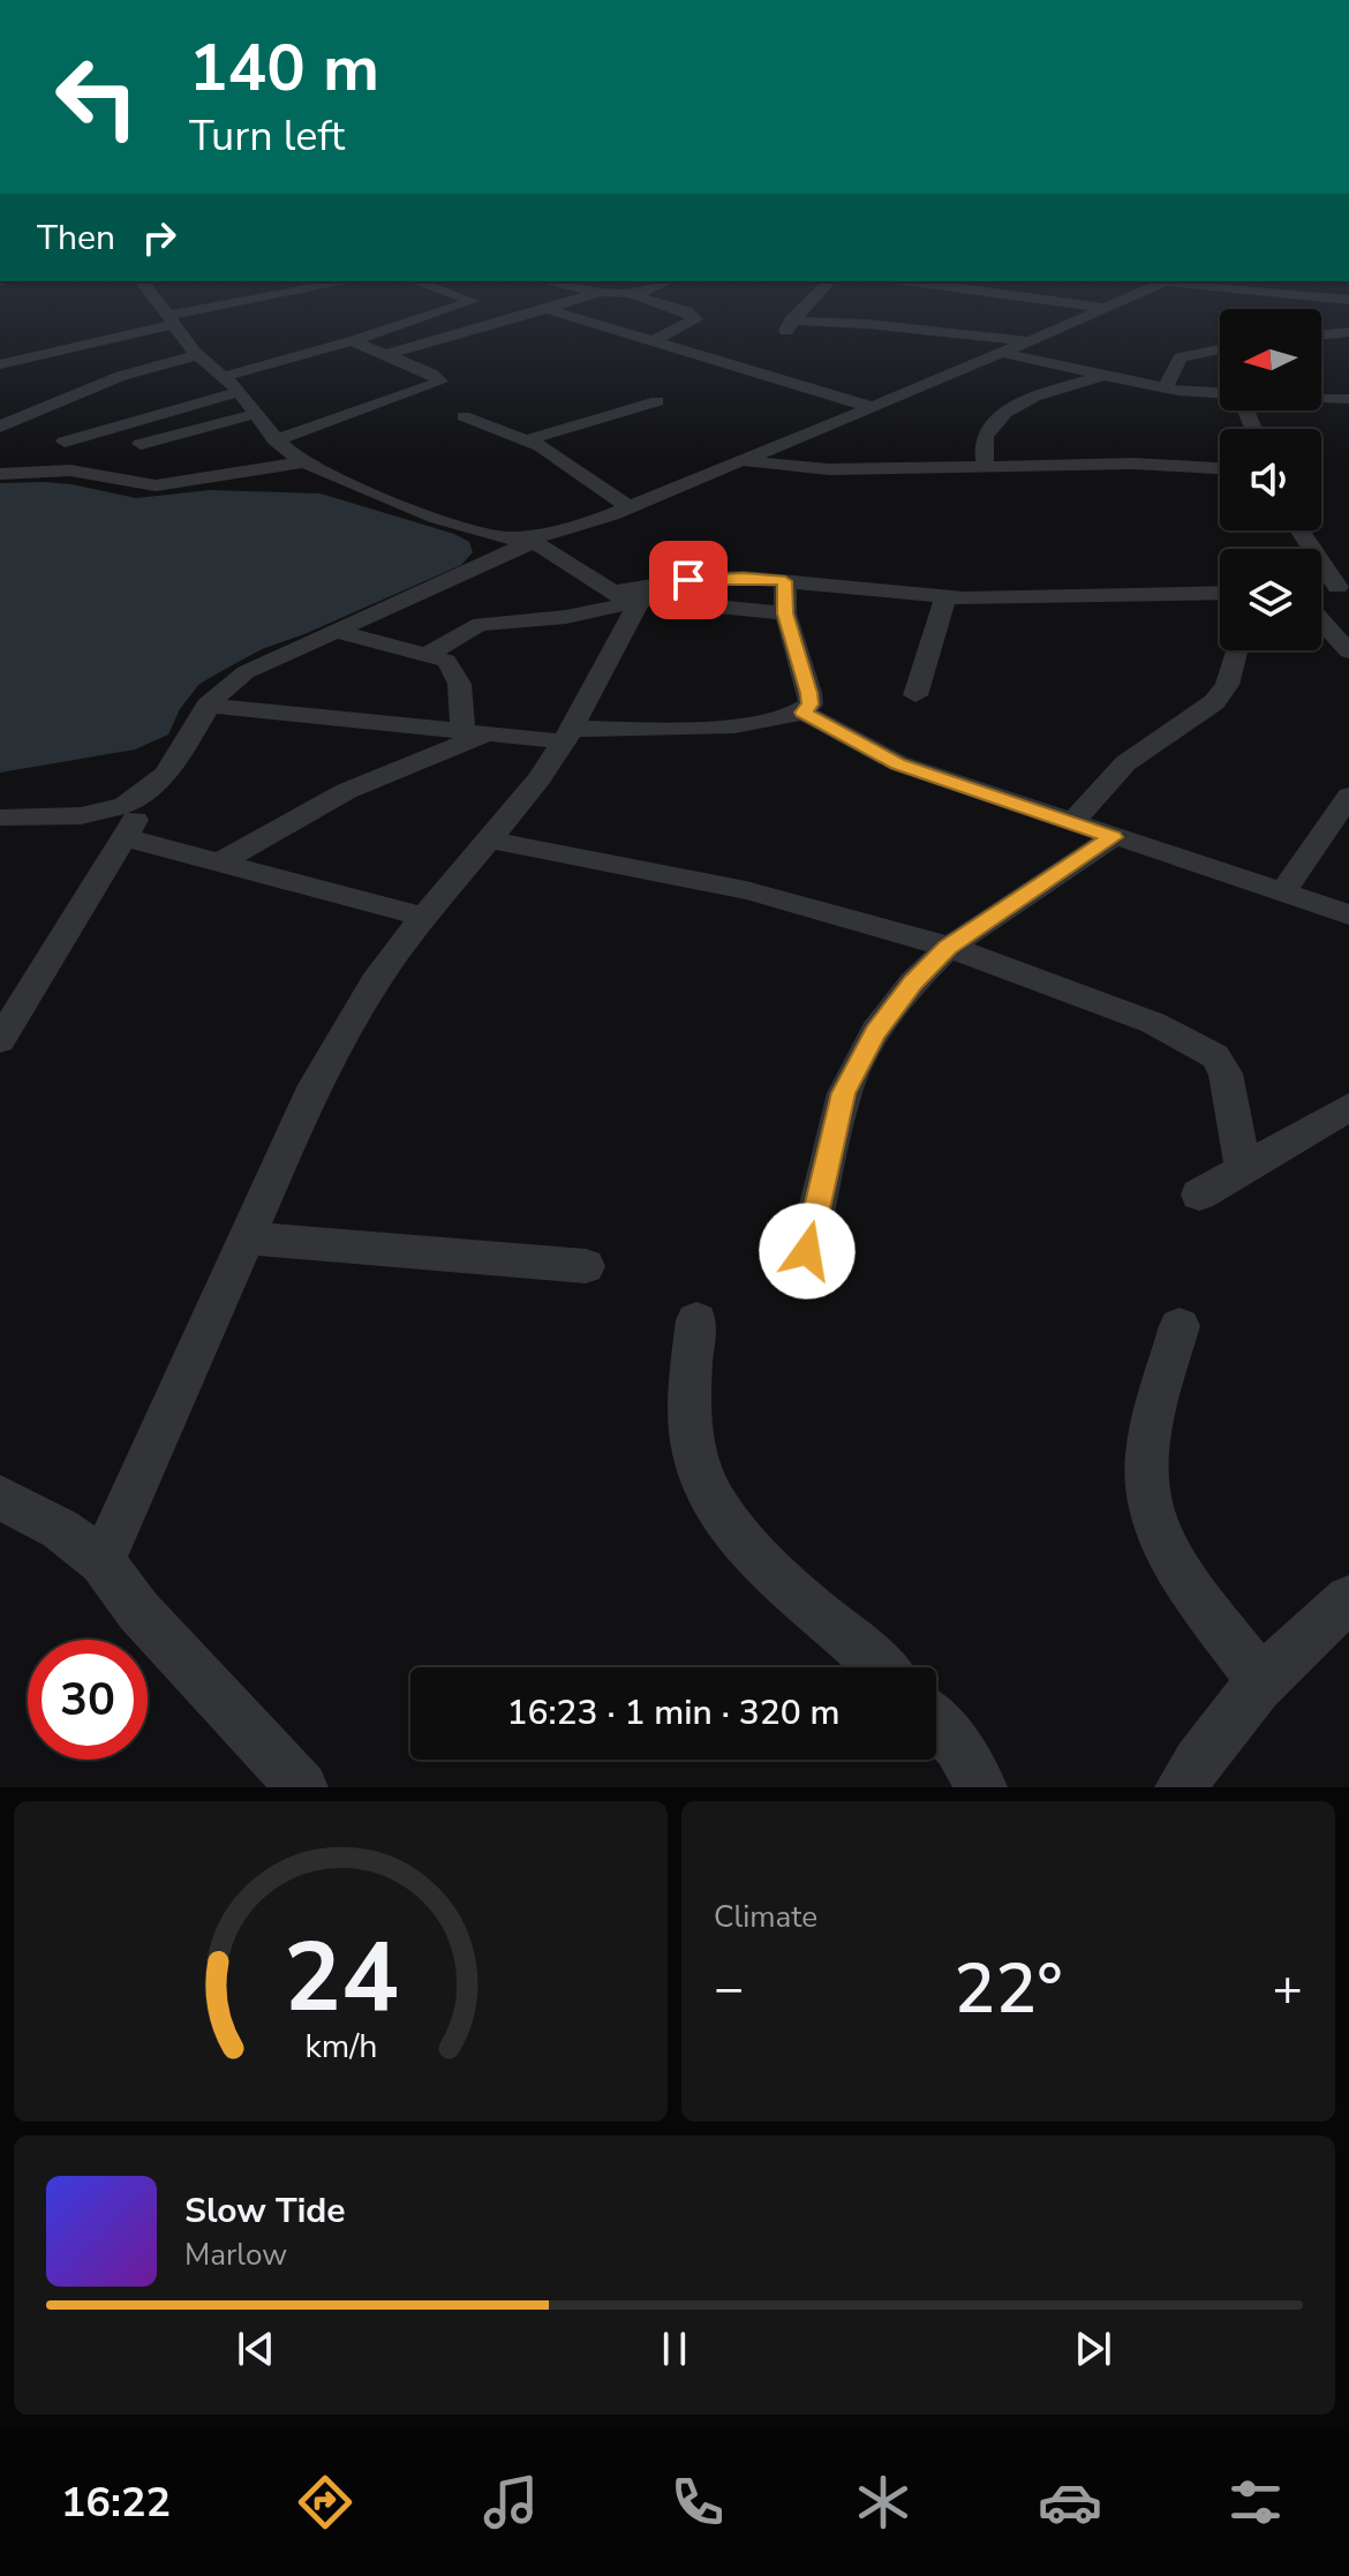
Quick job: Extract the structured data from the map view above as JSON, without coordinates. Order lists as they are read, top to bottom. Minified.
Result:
{"north":"left","page":{"turn":["140 m","Turn left"],"then":"Then","limit":"30","trip":"16:23 · 1 min · 320 m","tile":"Climate","heat":["−","22°","+"],"song":["Slow Tide","Marlow"],"tabs":"16:22","gauge":["24","km/h"]}}
